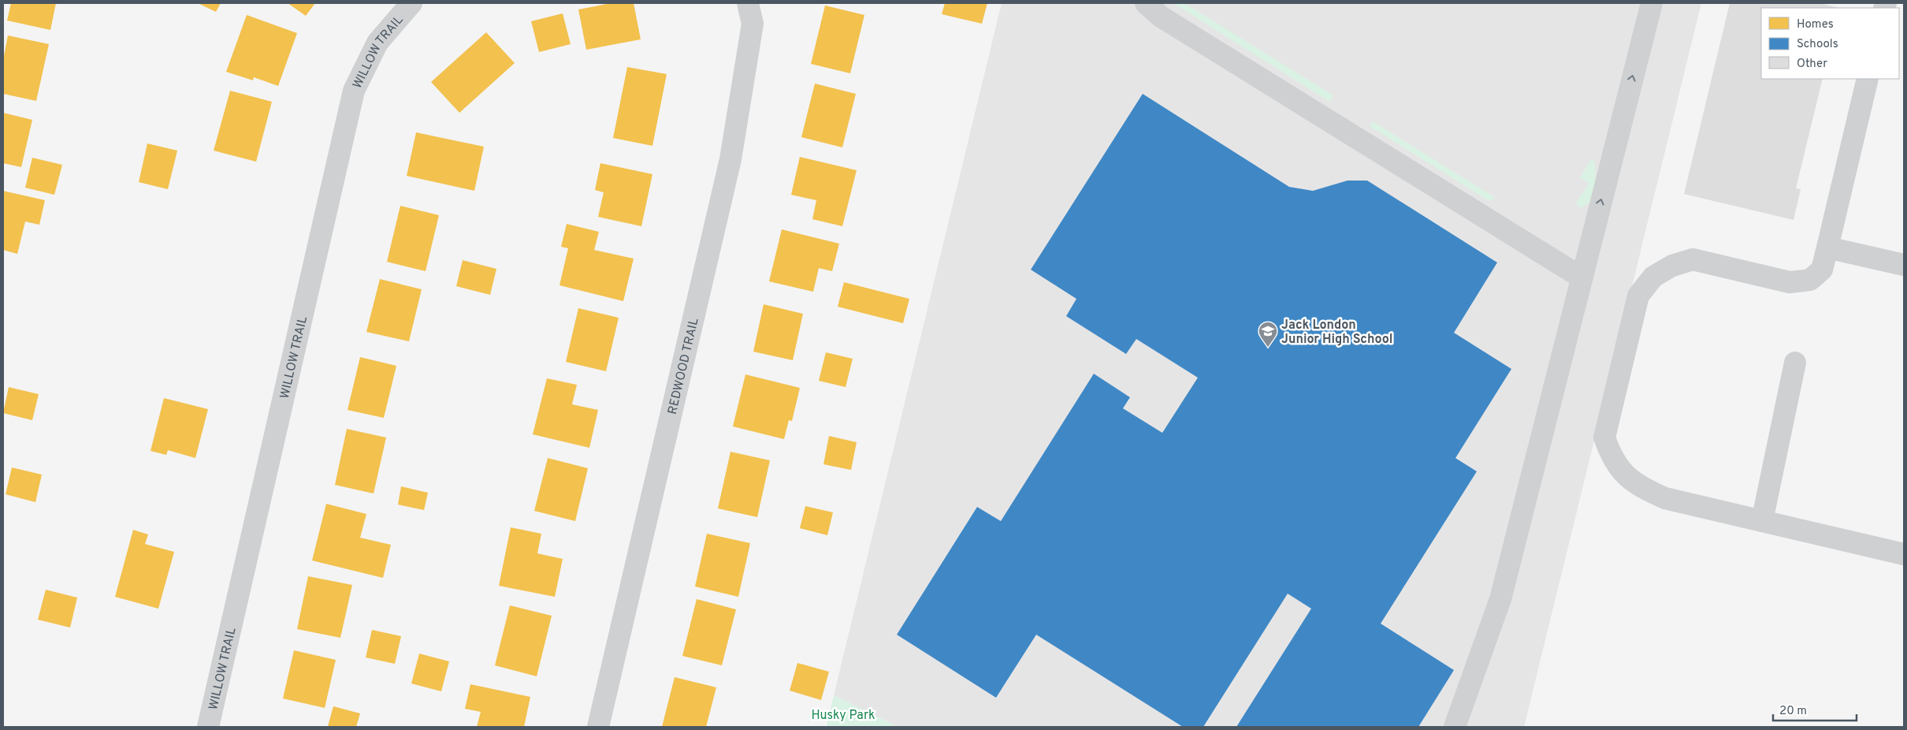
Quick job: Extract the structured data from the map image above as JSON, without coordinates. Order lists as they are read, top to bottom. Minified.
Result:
{"streets":{"street":["WILLOW TRAIL","REDWOOD TRAIL"]},"parks":["Husky Park"],"places":{"school or university":["Jack London Junior High School"]},"legend":["Homes","Schools","Other"],"scale_bar":"20 m"}
